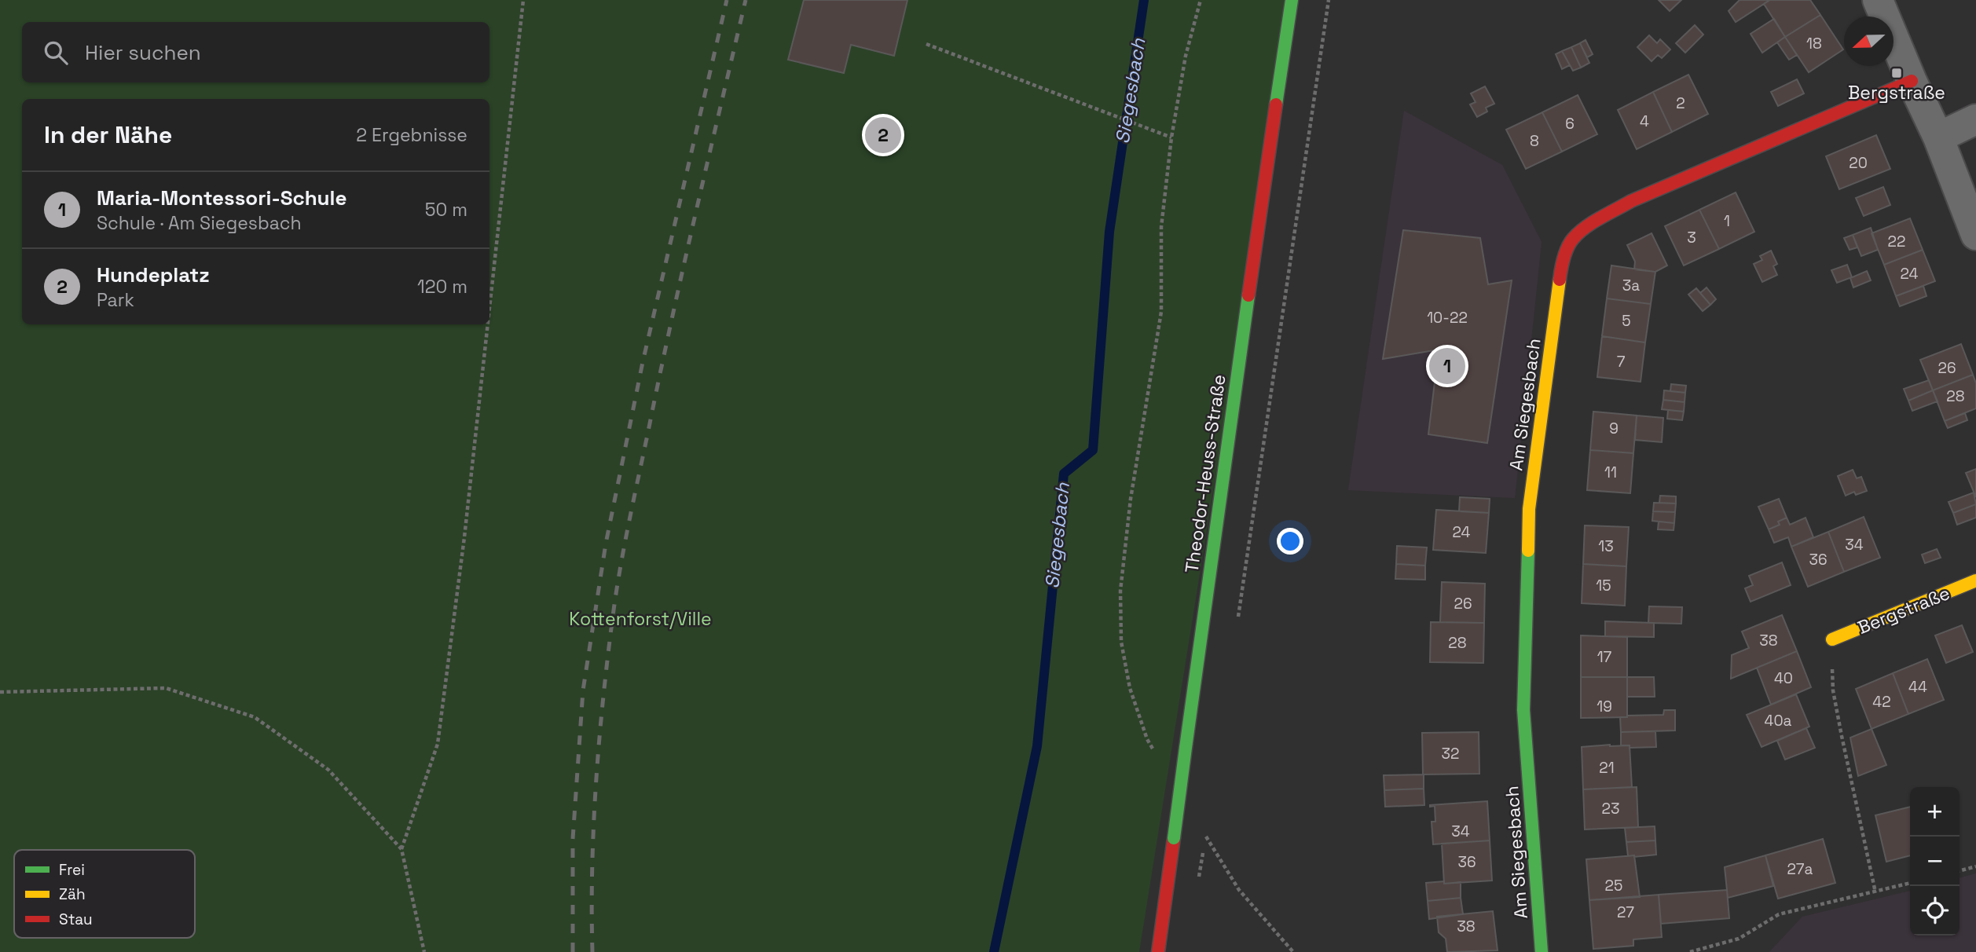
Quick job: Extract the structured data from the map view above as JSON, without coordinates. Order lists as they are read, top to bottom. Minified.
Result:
{"streets":{"street":["Am Siegesbach","Theodor-Heuss-Straße","Bergstraße"]},"water":["Siegesbach"],"parks":["Kottenforst/Ville"],"places":{"transit":["Bergstraße"]},"house_numbers":["18","2","4","6","8","20","1","3","22","24","3a","10-22","5","7","26","28","9","11","24","34","13","36","15","26","38","28","17","40","44","42","19","40a","32","21","23","34","36","27a","25","27","38"],"legend":["Frei","Zäh","Stau"],"north":"left","page":{"search":"Hier suchen","heading":["In der Nähe","2 Ergebnisse"],"pins":["2","1"],"list":[{"mark":"1","name":"Maria-Montessori-Schule","note":"Schule · Am Siegesbach","value":"50 m"},{"mark":"2","name":"Hundeplatz","note":"Park","value":"120 m"}],"map_buttons":["+","−"]}}
